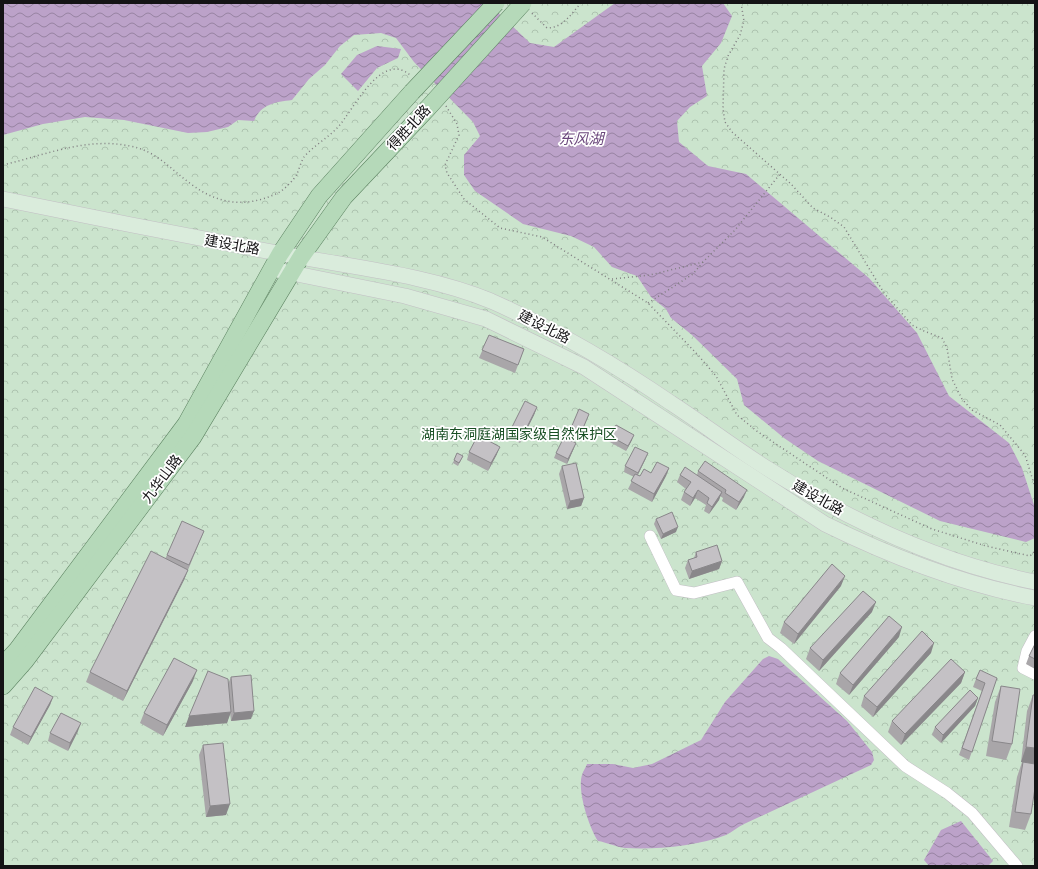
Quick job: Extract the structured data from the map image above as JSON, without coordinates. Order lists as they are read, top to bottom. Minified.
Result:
{"streets":{"main road":["得胜北路","建设北路","九华山路"]},"crossings":[["得胜北路","建设北路"],["得胜北路","九华山路"],["建设北路","九华山路"]],"water":["东风湖"],"parks":["湖南东洞庭湖国家级自然保护区"]}
